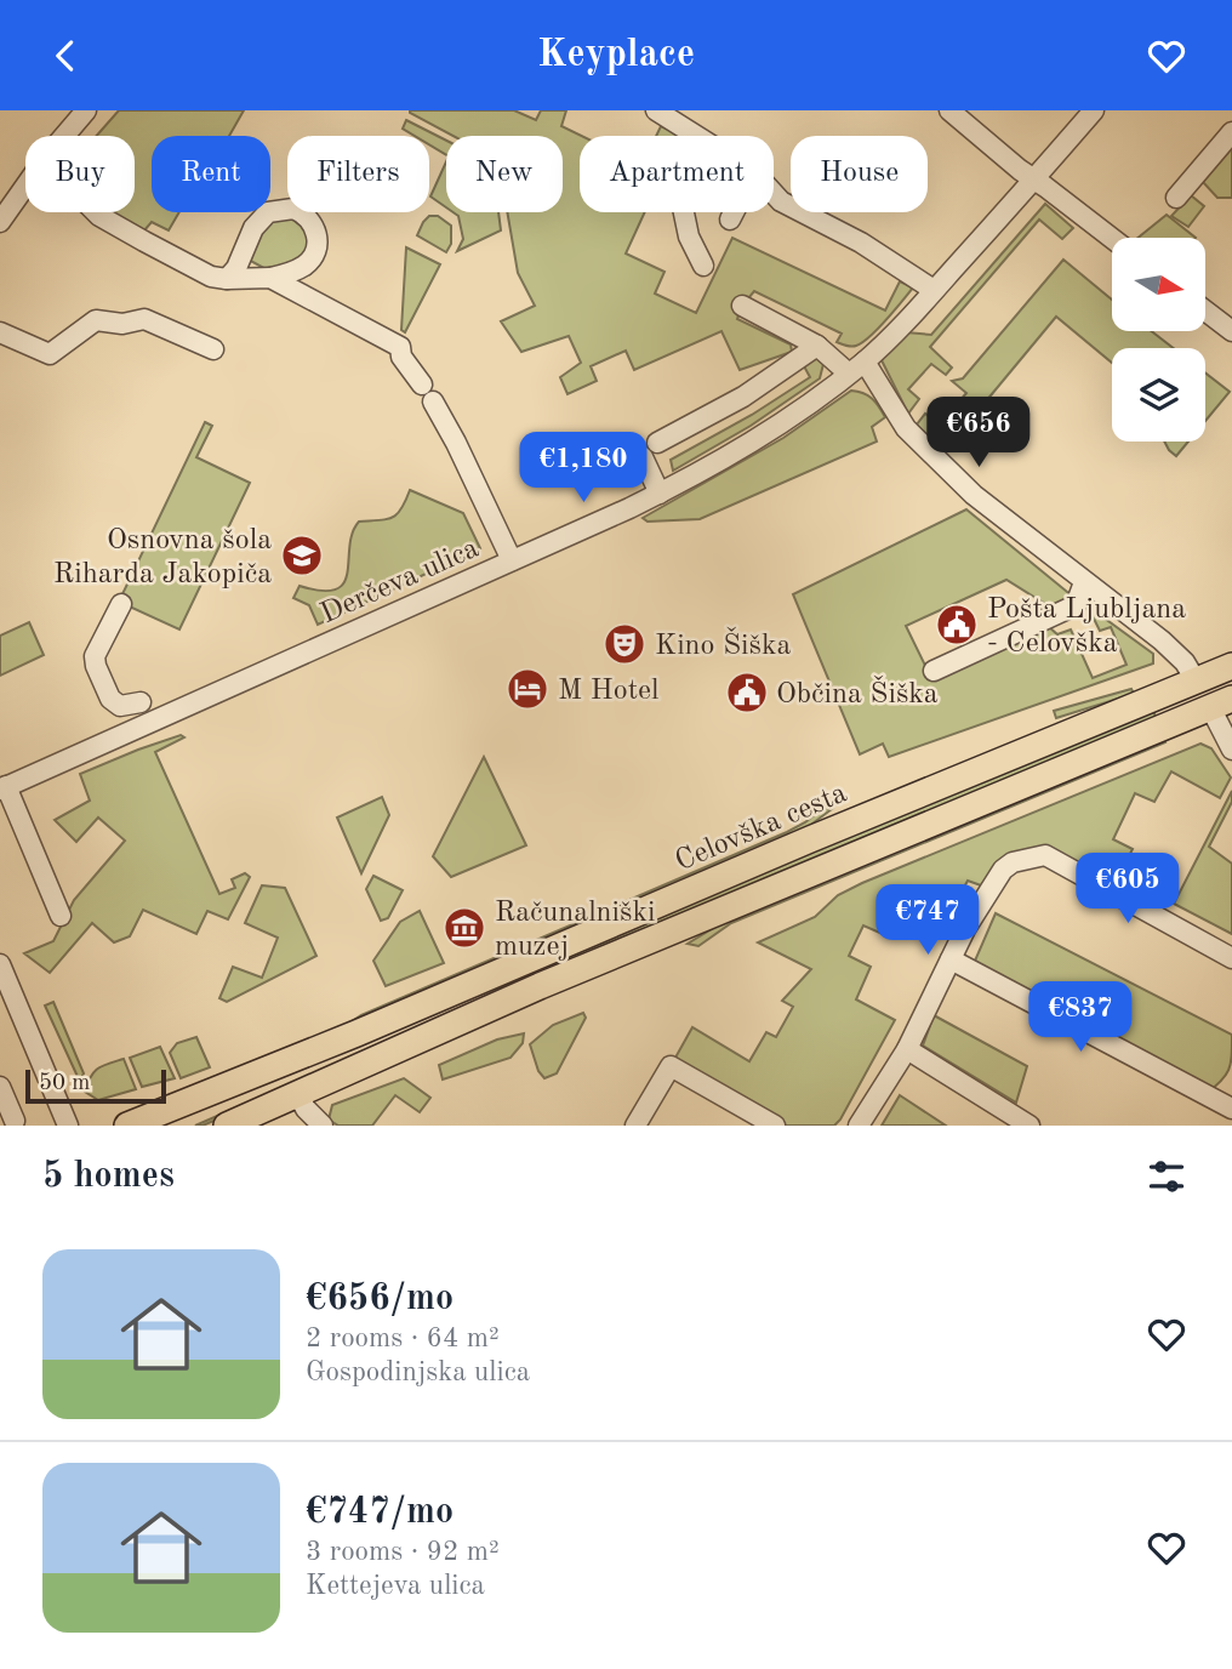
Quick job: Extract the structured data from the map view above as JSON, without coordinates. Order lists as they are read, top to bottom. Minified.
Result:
{"streets":{"main road":["Celovška cesta"],"street":["Derčeva ulica"]},"places":{"school or university":["Osnovna šola Riharda Jakopiča"],"public building":["Pošta Ljubljana - Celovška","Občina Šiška"],"theatre":["Kino Šiška"],"hotel":["M Hotel"],"museum":["Računalniški muzej"]},"scale_bar":"50 m","north":"right","page":{"header":"Keyplace","chip":["Buy","Rent","Filters","New","Apartment","House"],"price":["€656","€1,180","€605","€747","€837"],"scale":"50 m","heading":"5 homes","list":[{"name":"€656/mo","note":"2 rooms · 64 m² · Gospodinjska ulica"},{"name":"€747/mo","note":"3 rooms · 92 m² · Kettejeva ulica"}]}}
